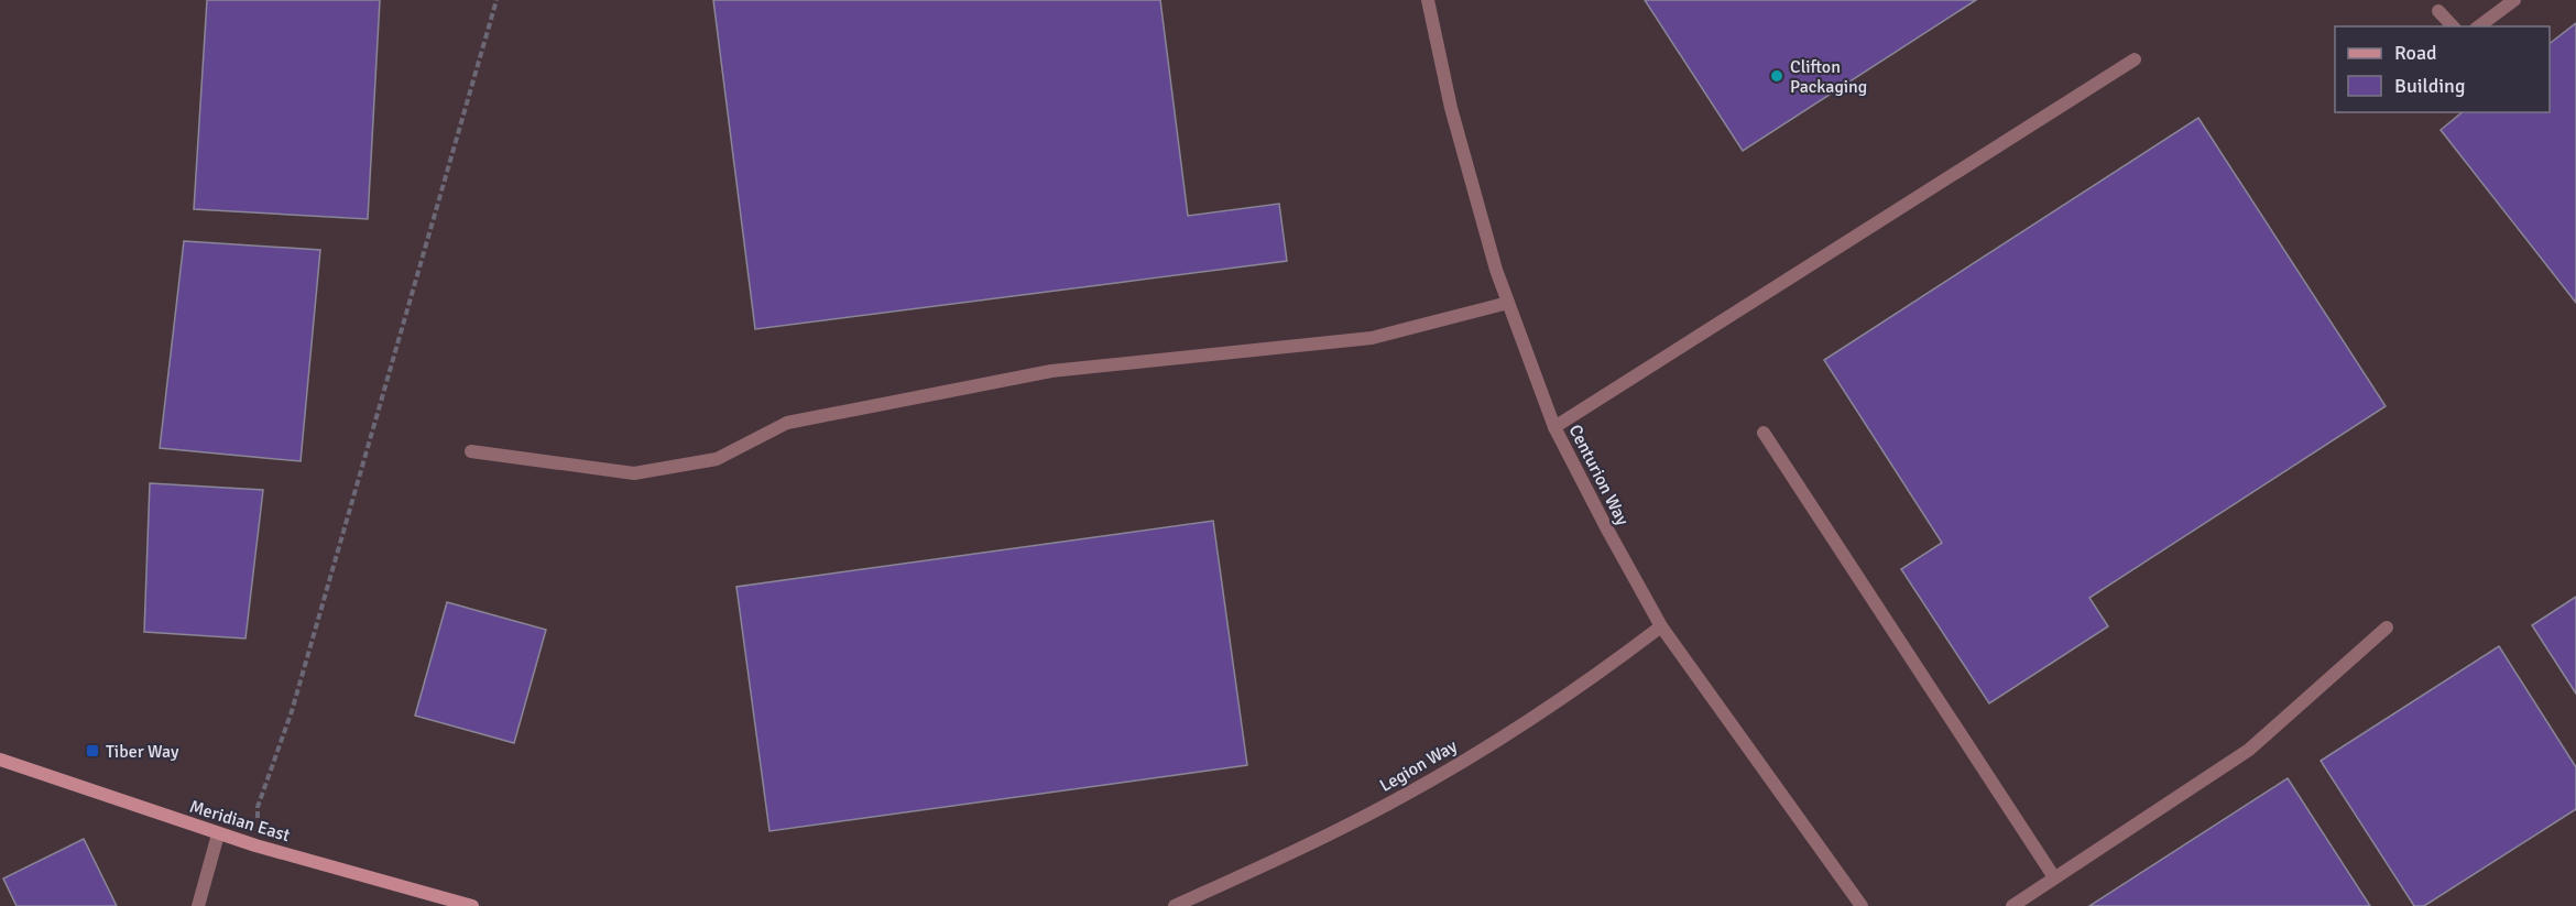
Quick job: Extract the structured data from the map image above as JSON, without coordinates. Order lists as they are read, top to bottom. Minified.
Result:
{"streets":{"street":["Centurion Way","Legion Way","Meridian East"]},"crossings":[["Centurion Way","Legion Way"]],"places":{"other":["Clifton Packaging"],"transit":["Tiber Way"]},"legend":["Road","Building"]}
